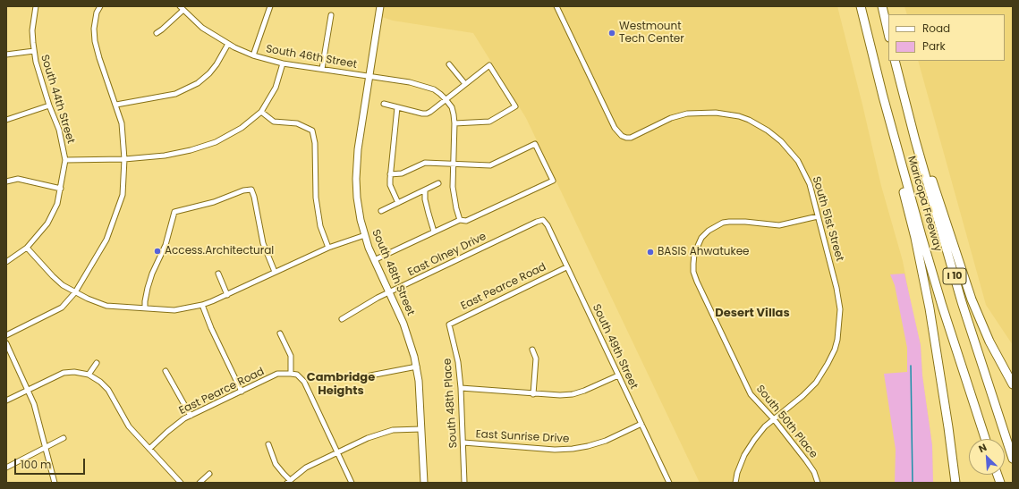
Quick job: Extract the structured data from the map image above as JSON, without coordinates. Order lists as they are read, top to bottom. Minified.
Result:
{"streets":{"highway":["Maricopa Freeway","I 10"],"main road":["South 48th Street"],"street":["South 46th Street","South 44th Street","South 51st Street","East Olney Drive","East Pearce Road","South 49th Street","South 48th Place","South 50th Place","East Sunrise Drive"]},"crossings":[["South 46th Street","South 48th Street"],["South 51st Street","South 50th Place"],["East Olney Drive","South 48th Street"],["East Olney Drive","South 49th Street"],["East Pearce Road","South 49th Street"],["East Pearce Road","South 48th Place"],["South 49th Street","East Sunrise Drive"],["South 48th Place","East Sunrise Drive"]],"districts":["Desert Villas","Cambridge Heights"],"places":["Westmount Tech Center","Access.Architectural","BASIS Ahwatukee"],"legend":["Road","Park"],"scale_bar":"100 m","north":"top left"}
